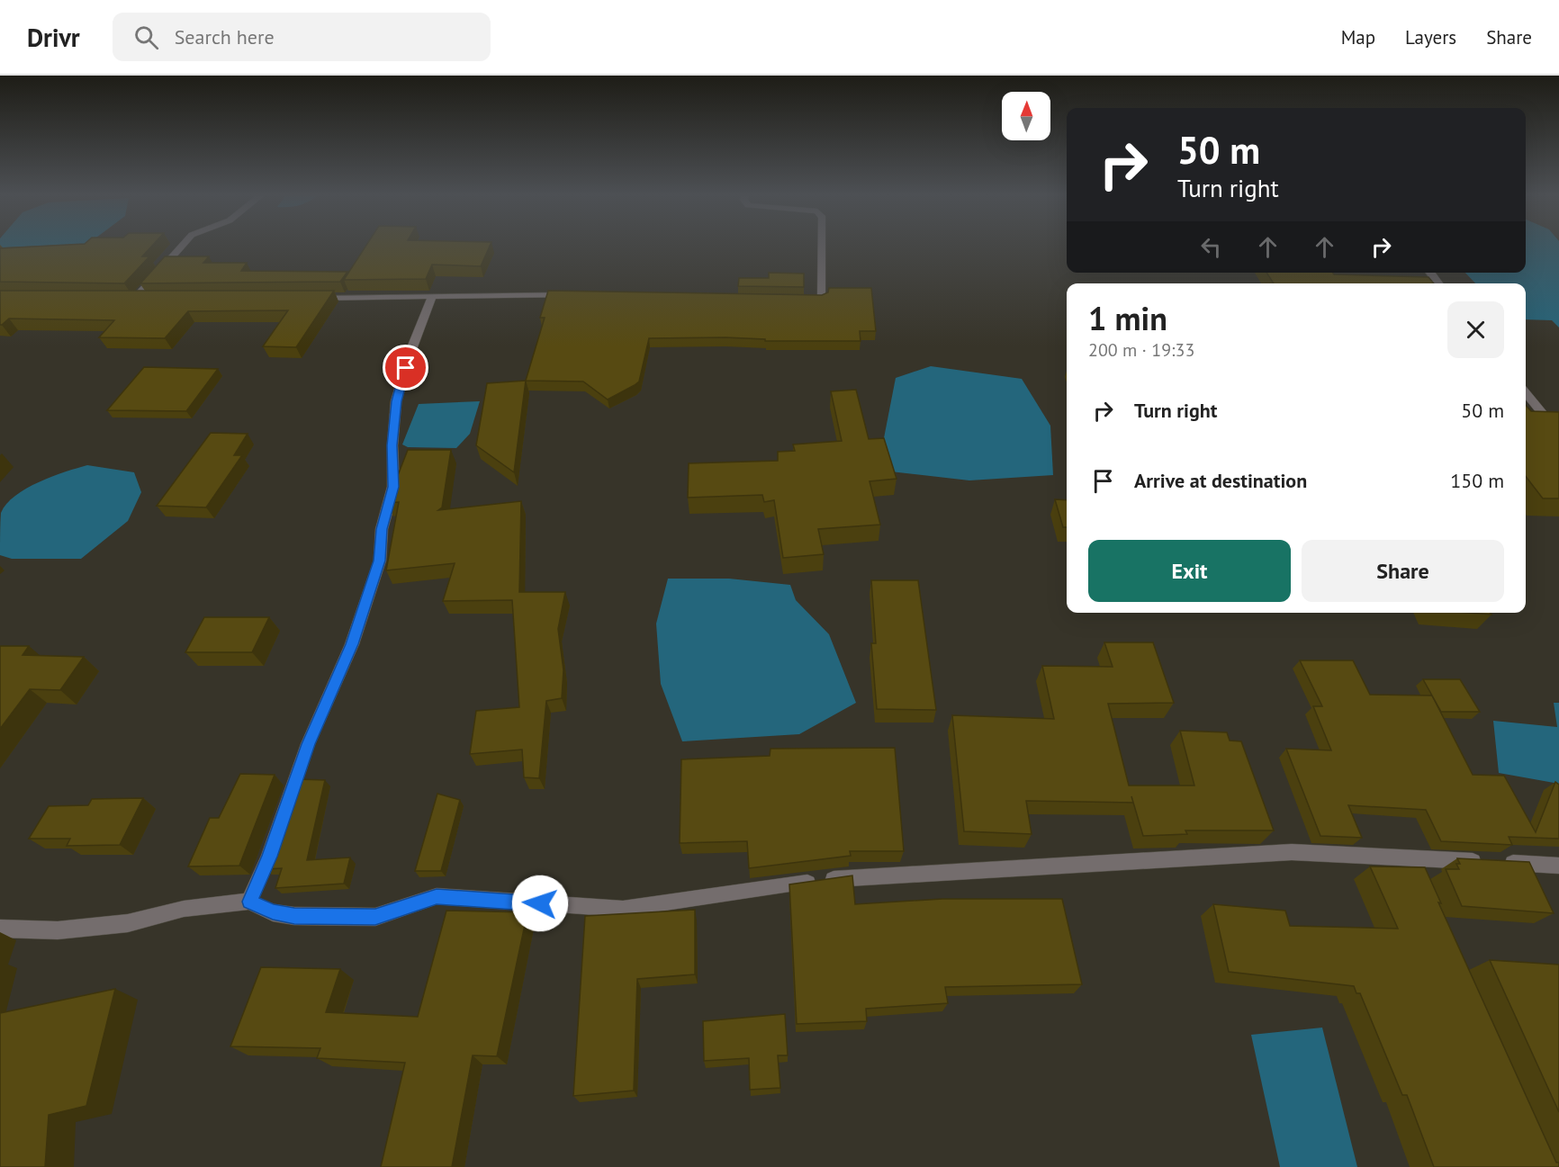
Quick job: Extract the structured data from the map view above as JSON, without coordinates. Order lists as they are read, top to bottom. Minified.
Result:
{"north":"top","page":{"header":"Drivr","search":"Search here","nav":["Map","Layers","Share"],"turn":["50 m","Turn right"],"heading":["1 min","200 m · 19:33"],"list":[{"name":"Turn right","value":"50 m"},{"name":"Arrive at destination","value":"150 m"}],"buttons":["Exit","Share"]}}
